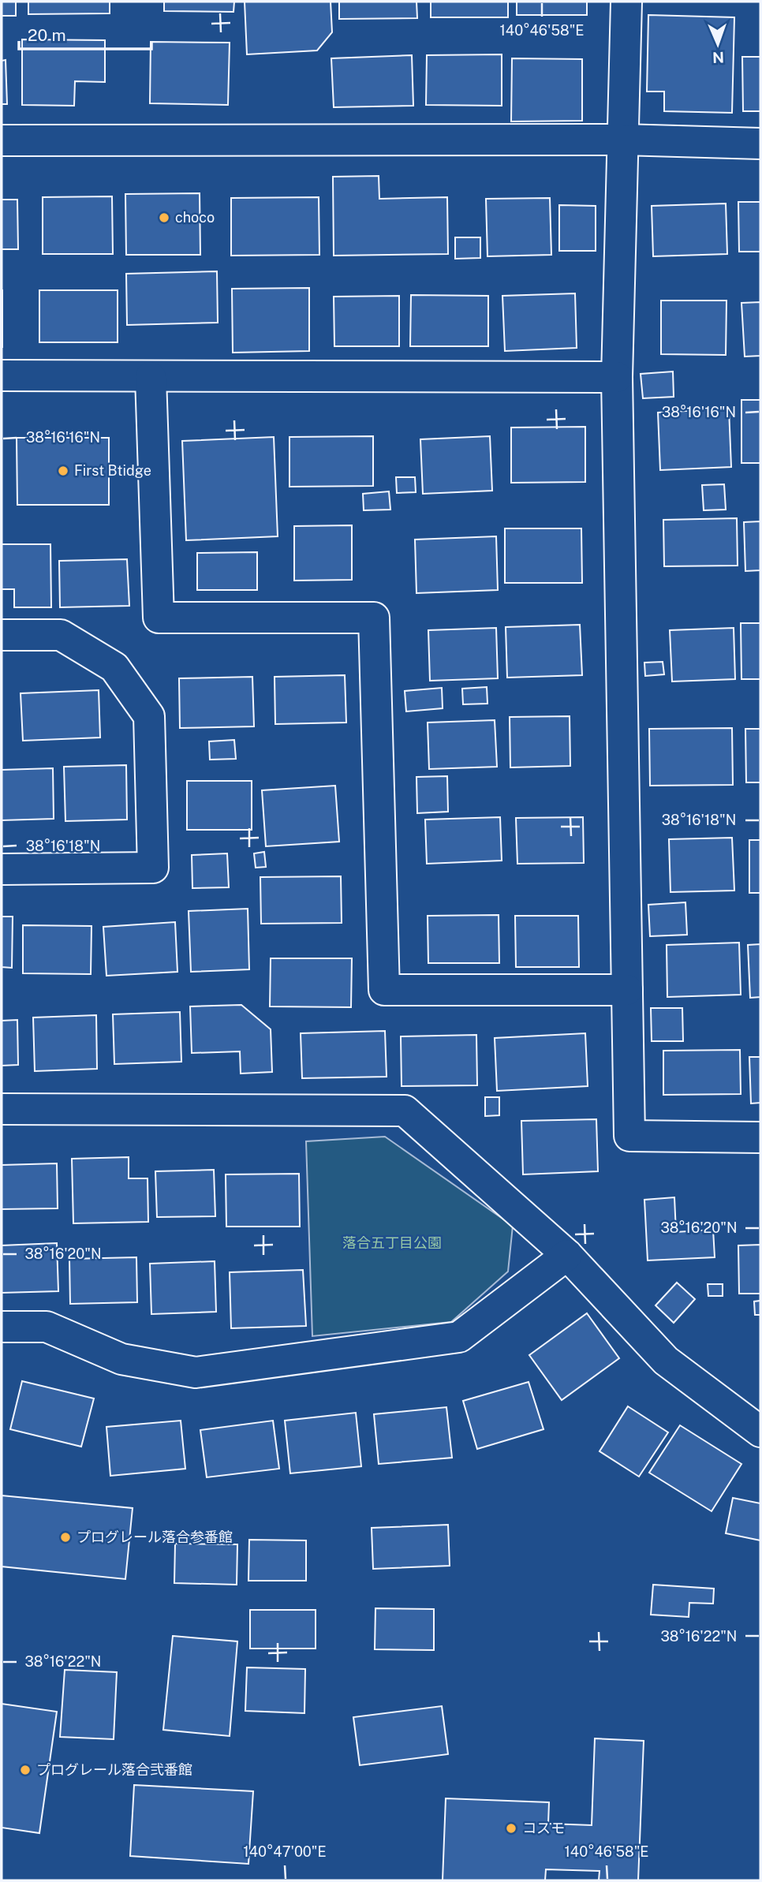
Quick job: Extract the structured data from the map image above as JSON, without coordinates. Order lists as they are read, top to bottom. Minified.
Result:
{"parks":["落合五丁目公園"],"places":["choco","First Btidge","プログレール落合参番館","プログレール落合弐番館","コスモ"],"scale_bar":"20 m","north":"bottom","coordinates":["140°46'58\"E","38°16'16\"N","38°16'18\"N","38°16'20\"N","38°16'22\"N","140°47'00\"E"]}
